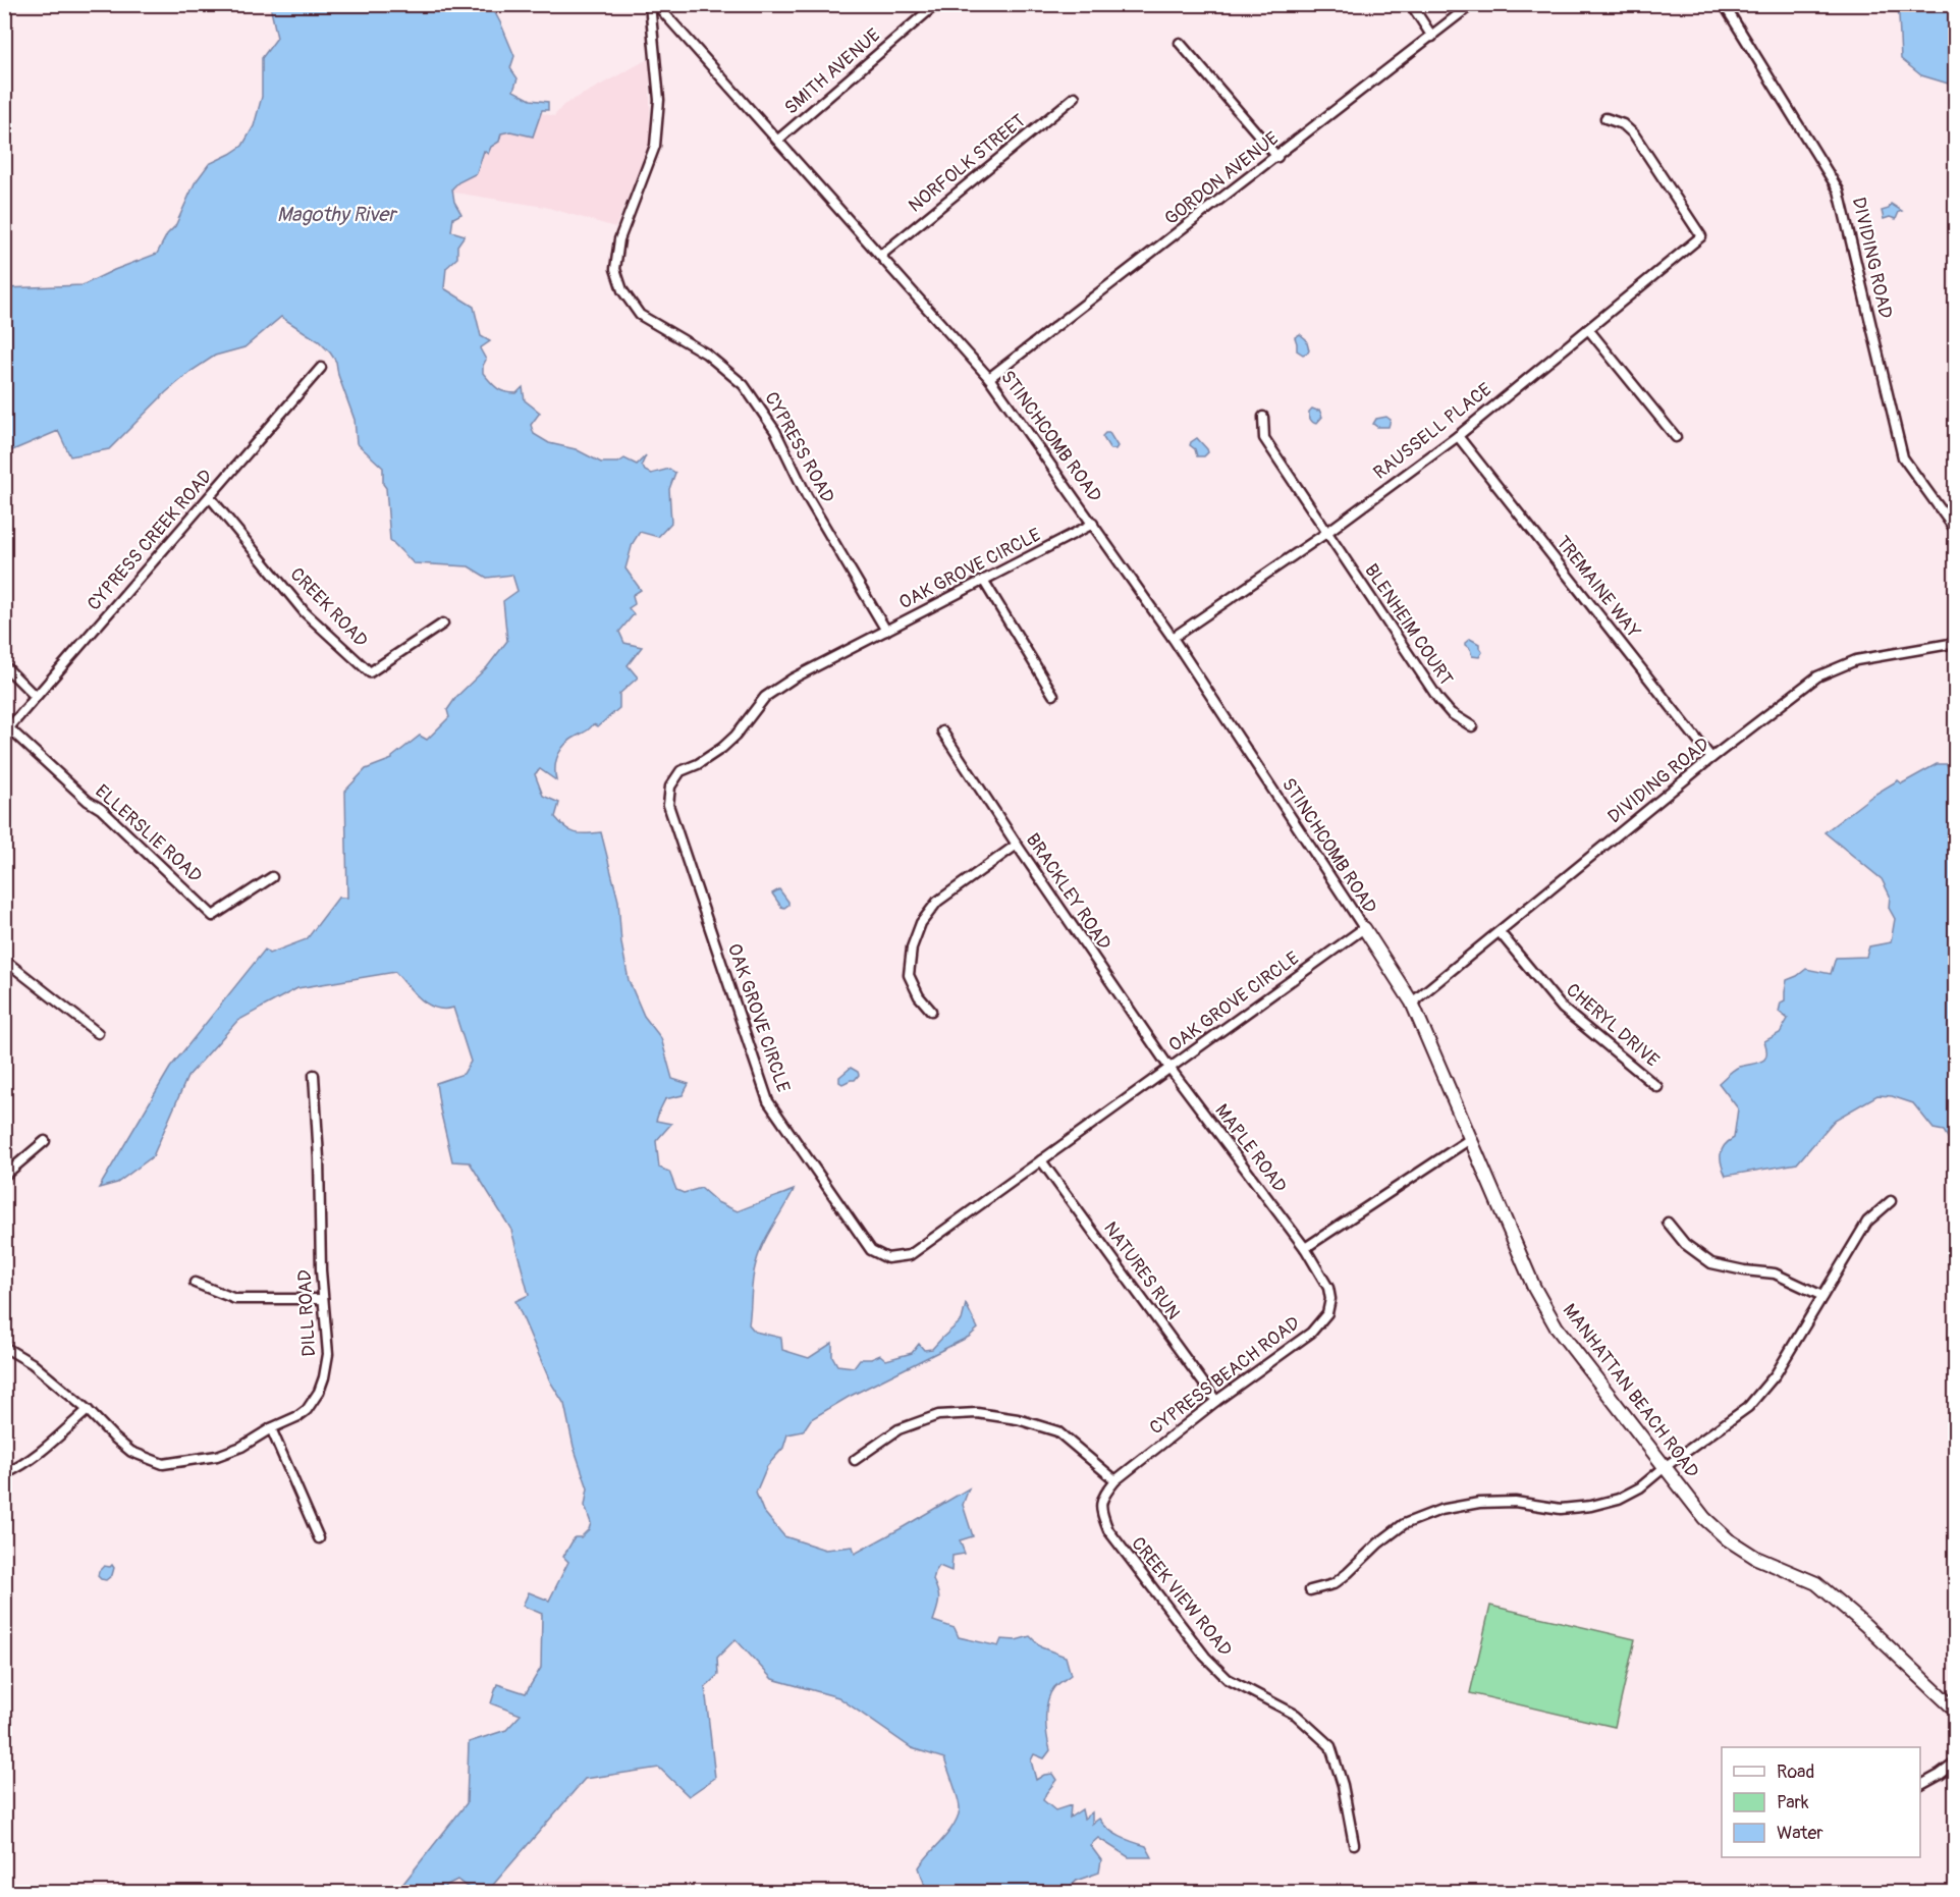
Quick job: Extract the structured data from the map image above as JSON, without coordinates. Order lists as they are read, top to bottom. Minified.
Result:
{"streets":{"street":["SMITH AVENUE","NORFOLK STREET","GORDON AVENUE","DIVIDING ROAD","RAUSSELL PLACE","STINCHCOMB ROAD","CYPRESS ROAD","CYPRESS CREEK ROAD","OAK GROVE CIRCLE","TREMAINE WAY","CREEK ROAD","BLENHEIM COURT","ELLERSLIE ROAD","BRACKLEY ROAD","CHERYL DRIVE","MAPLE ROAD","NATURES RUN","DILL ROAD","CYPRESS BEACH ROAD","MANHATTAN BEACH ROAD","CREEK VIEW ROAD"]},"crossings":[["SMITH AVENUE","STINCHCOMB ROAD"],["NORFOLK STREET","STINCHCOMB ROAD"],["GORDON AVENUE","STINCHCOMB ROAD"],["DIVIDING ROAD","TREMAINE WAY"],["DIVIDING ROAD","CHERYL DRIVE"],["DIVIDING ROAD","MANHATTAN BEACH ROAD"],["RAUSSELL PLACE","STINCHCOMB ROAD"],["RAUSSELL PLACE","TREMAINE WAY"],["RAUSSELL PLACE","BLENHEIM COURT"],["STINCHCOMB ROAD","OAK GROVE CIRCLE"],["STINCHCOMB ROAD","MANHATTAN BEACH ROAD"],["CYPRESS ROAD","OAK GROVE CIRCLE"],["CYPRESS CREEK ROAD","CREEK ROAD"],["CYPRESS CREEK ROAD","ELLERSLIE ROAD"],["OAK GROVE CIRCLE","BRACKLEY ROAD"],["OAK GROVE CIRCLE","MAPLE ROAD"],["OAK GROVE CIRCLE","NATURES RUN"],["OAK GROVE CIRCLE","MANHATTAN BEACH ROAD"],["BRACKLEY ROAD","MAPLE ROAD"],["MAPLE ROAD","CYPRESS BEACH ROAD"],["NATURES RUN","CYPRESS BEACH ROAD"],["CYPRESS BEACH ROAD","CREEK VIEW ROAD"]],"water":["Magothy River"],"legend":["Road","Park","Water"]}
